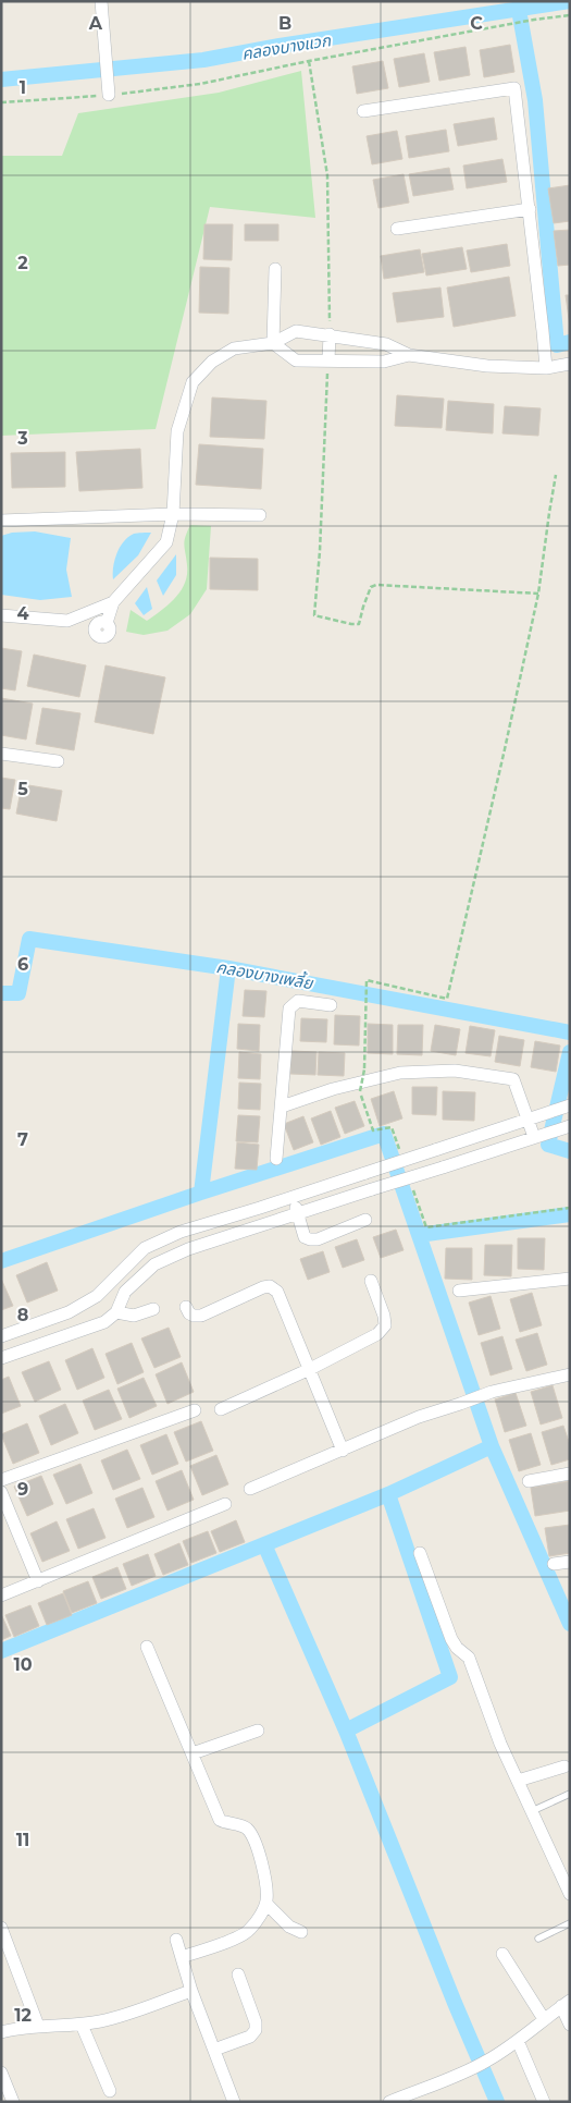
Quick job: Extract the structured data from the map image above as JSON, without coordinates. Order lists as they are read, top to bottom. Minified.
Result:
{"water":["คลองบางแวก","คลองบางเพลี้ย"],"grid":{"columns":["A","B","C"],"rows":["1","2","3","4","5","6","7","8","9","10","11","12"]}}
